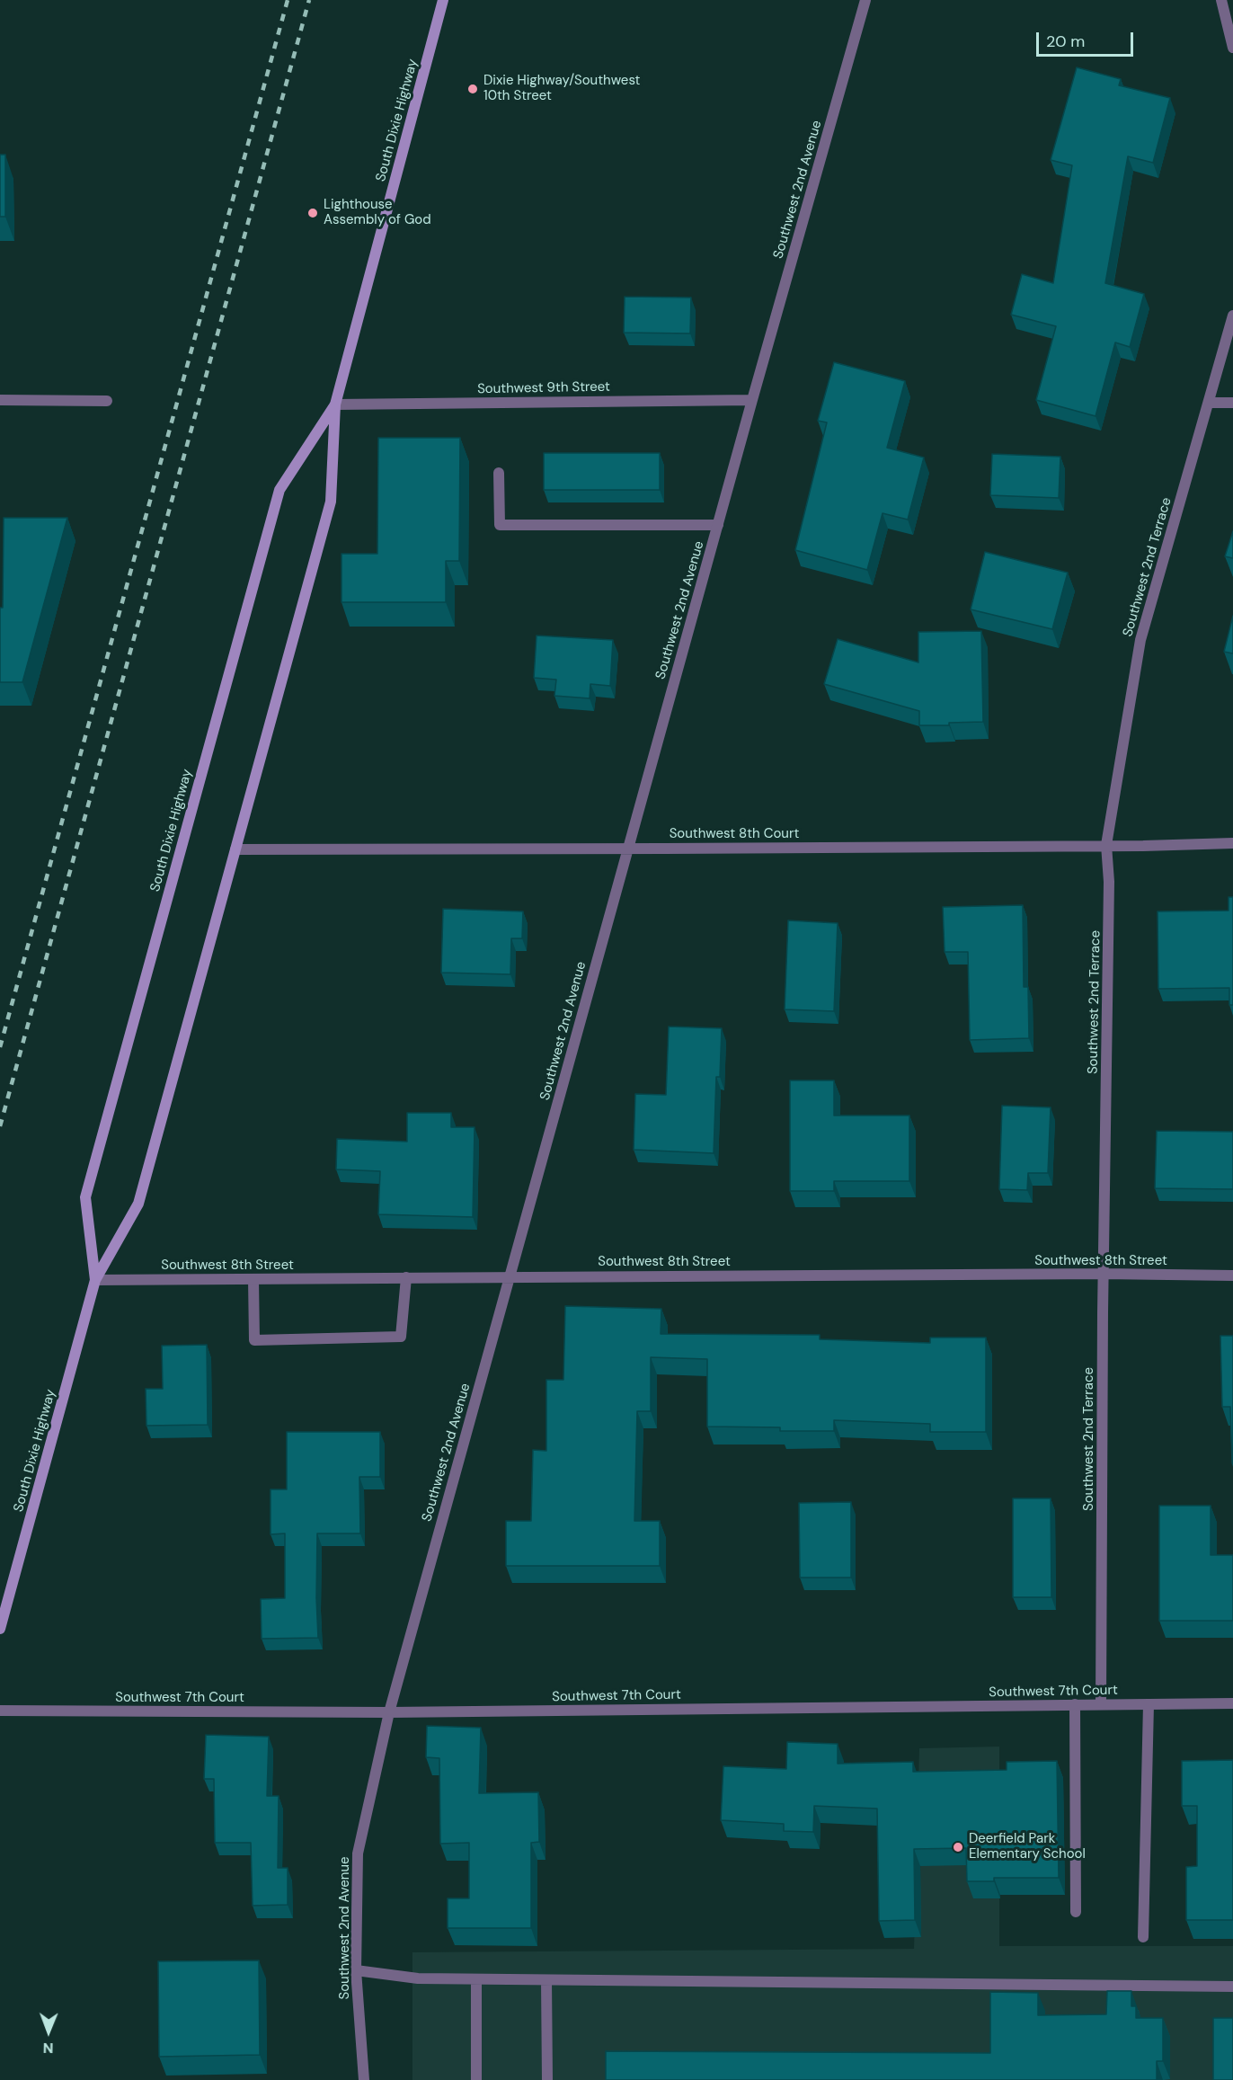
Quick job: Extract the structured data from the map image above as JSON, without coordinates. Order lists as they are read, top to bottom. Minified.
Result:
{"streets":{"main road":["South Dixie Highway"],"street":["Southwest 2nd Avenue","Southwest 9th Street","Southwest 2nd Terrace","Southwest 8th Court","Southwest 8th Street","Southwest 7th Court"]},"crossings":[["South Dixie Highway","Southwest 9th Street"],["South Dixie Highway","Southwest 8th Court"],["South Dixie Highway","Southwest 8th Street"],["Southwest 2nd Avenue","Southwest 9th Street"],["Southwest 2nd Avenue","Southwest 8th Court"],["Southwest 2nd Avenue","Southwest 8th Street"],["Southwest 2nd Avenue","Southwest 7th Court"],["Southwest 2nd Terrace","Southwest 8th Court"],["Southwest 2nd Terrace","Southwest 8th Street"],["Southwest 2nd Terrace","Southwest 7th Court"]],"places":["Dixie Highway/Southwest 10th Street","Lighthouse Assembly of God","Deerfield Park Elementary School"],"scale_bar":"20 m","north":"bottom"}
